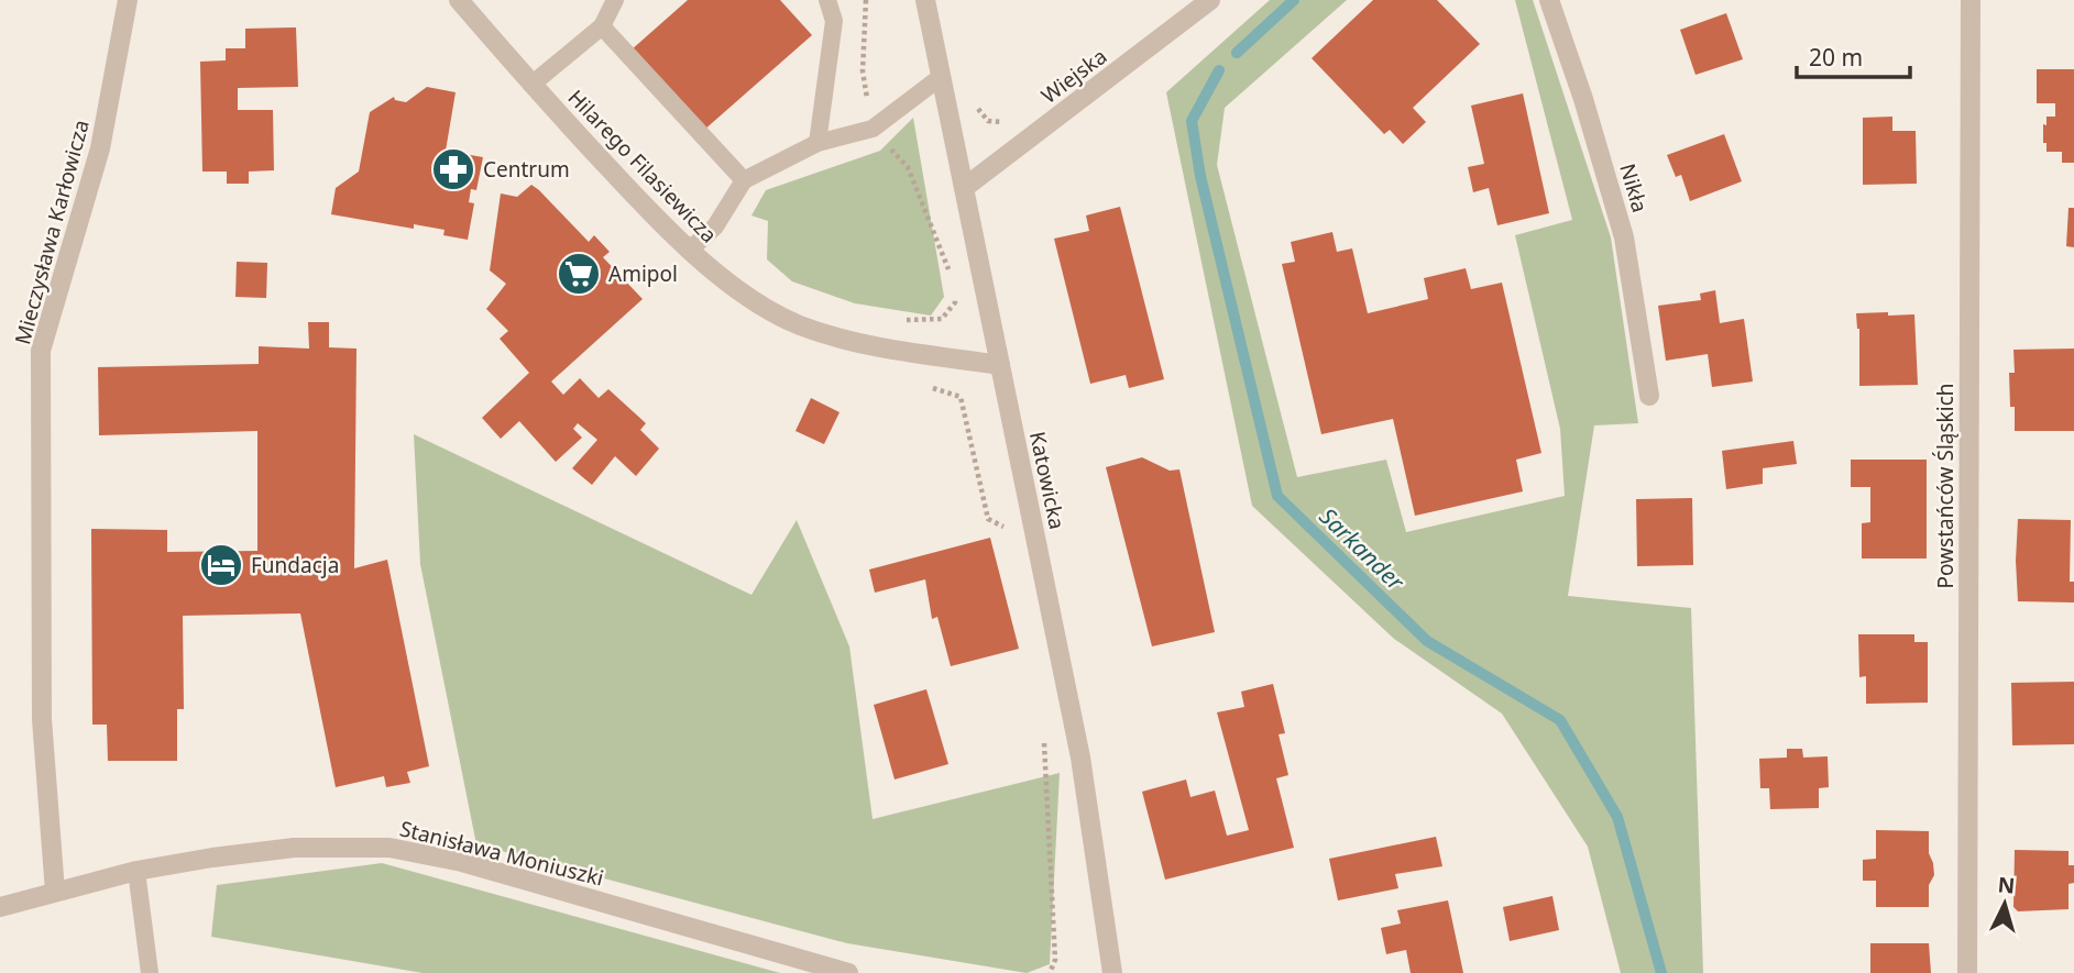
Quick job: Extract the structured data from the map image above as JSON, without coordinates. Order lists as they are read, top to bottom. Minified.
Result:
{"streets":{"street":["Wiejska","Hilarego Filasiewicza","Nikła","Mieczysława Karłowicza","Katowicka","Powstańców Śląskich","Stanisława Moniuszki"]},"crossings":[["Wiejska","Katowicka"],["Hilarego Filasiewicza","Katowicka"],["Mieczysława Karłowicza","Stanisława Moniuszki"]],"water":["Sarkander"],"places":{"pharmacy":["Centrum"],"supermarket":["Amipol"],"hotel":["Fundacja"]},"scale_bar":"20 m","north":"top"}
